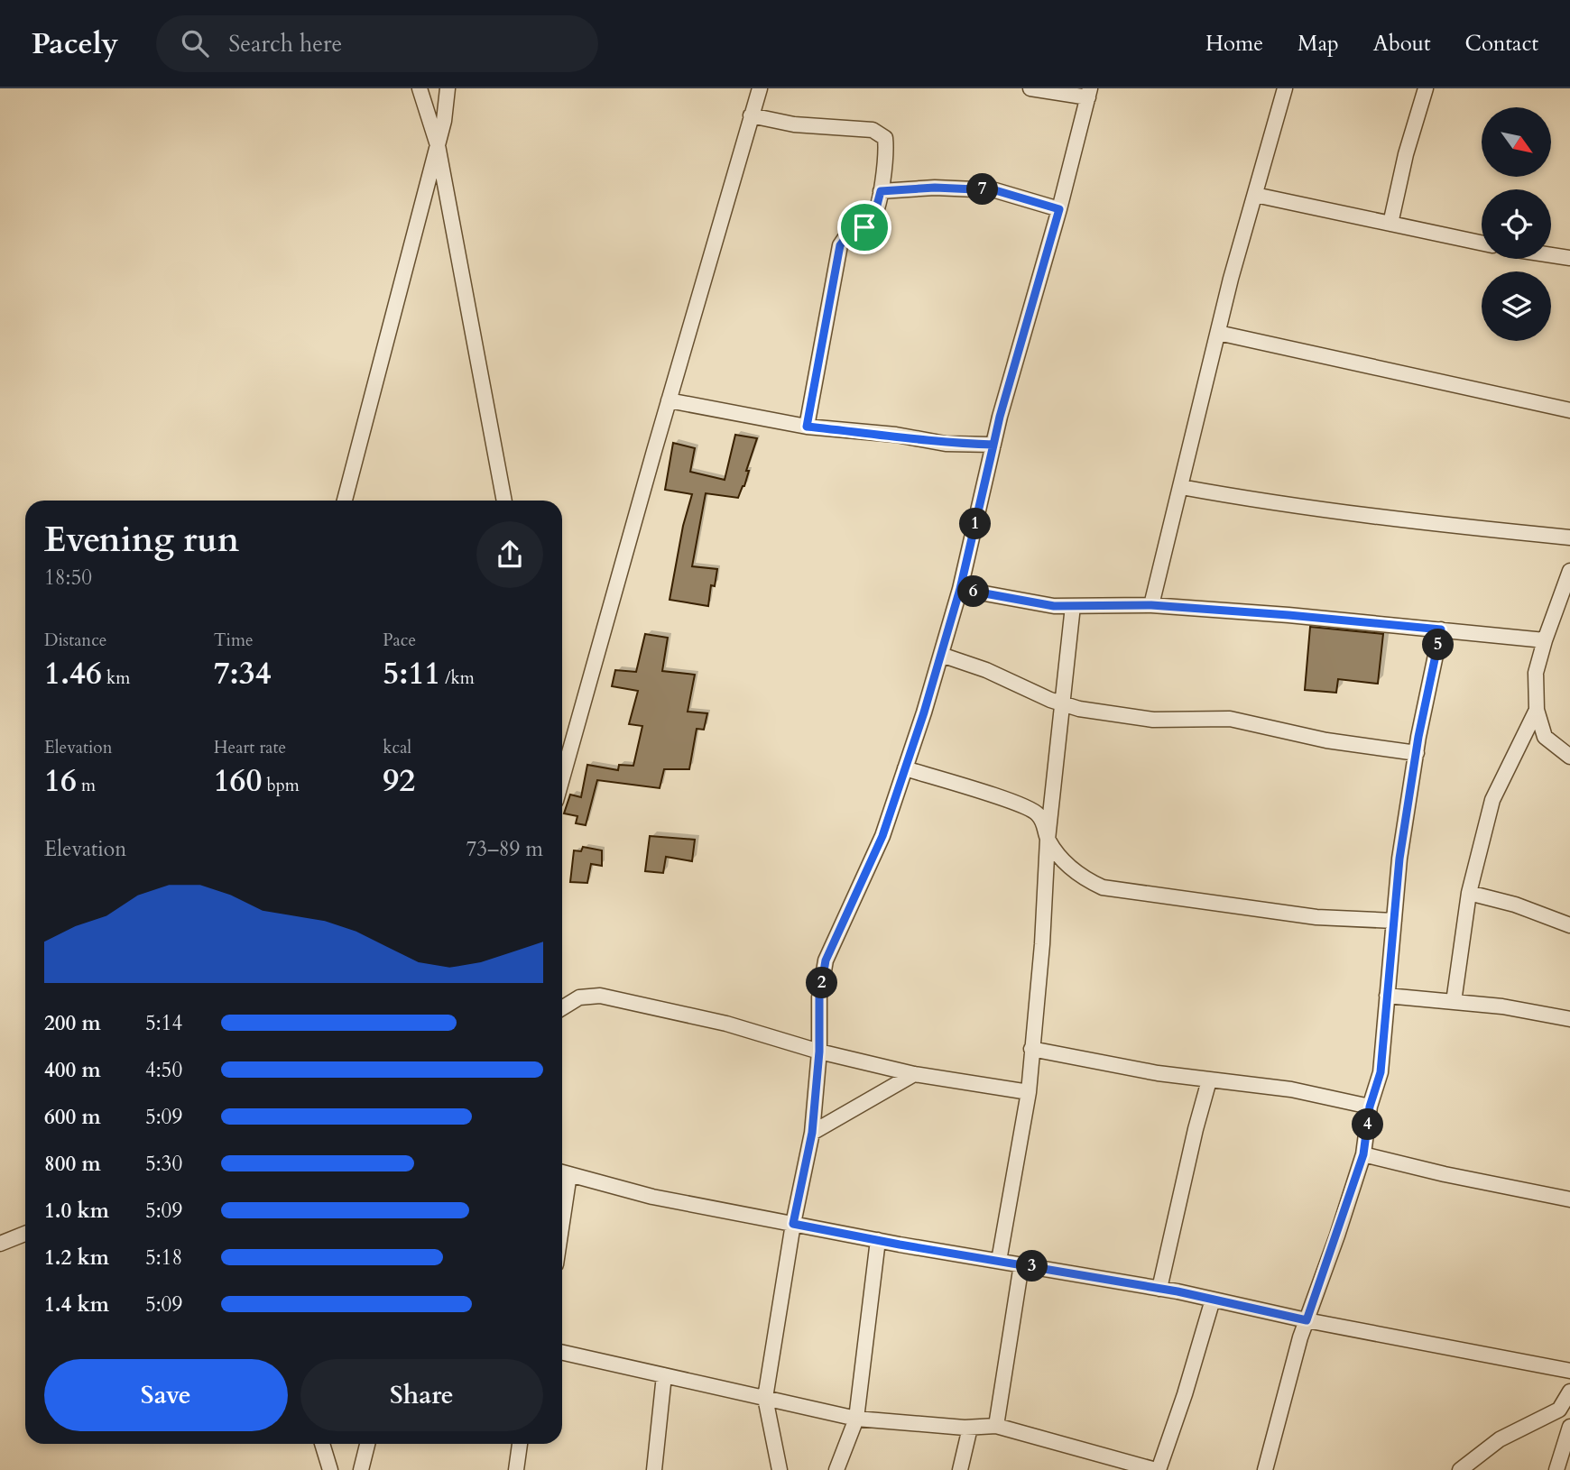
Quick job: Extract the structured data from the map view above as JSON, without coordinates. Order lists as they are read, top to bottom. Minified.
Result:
{"north":"bottom right","page":{"header":"Pacely","search":"Search here","nav":["Home","Map","About","Contact"],"pins":["7","1","6","5","2","4","3"],"heading":["Evening run","18:50"],"stats":[["Distance","1.46 km"],["Time","7:34"],["Pace","5:11 /km"],["Elevation","16 m"],["Heart rate","160 bpm"],["kcal","92"]],"chart":["Elevation","73–89 m"],"list":[{"name":"200 m","note":"5:14"},{"name":"400 m","note":"4:50"},{"name":"600 m","note":"5:09"},{"name":"800 m","note":"5:30"},{"name":"1.0 km","note":"5:09"},{"name":"1.2 km","note":"5:18"},{"name":"1.4 km","note":"5:09"}],"buttons":["Save","Share"]}}
